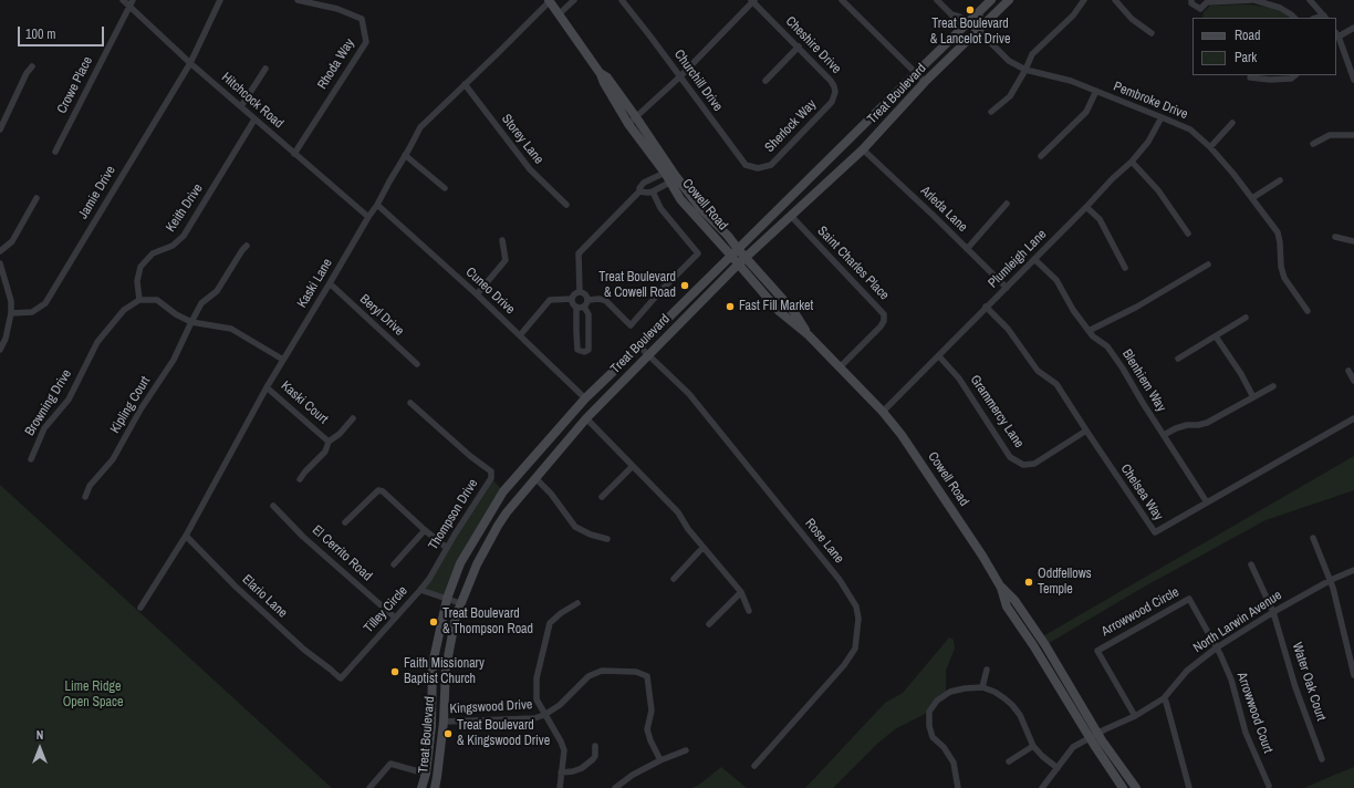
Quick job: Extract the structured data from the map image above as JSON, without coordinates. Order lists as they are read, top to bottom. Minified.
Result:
{"streets":{"main road":["Treat Boulevard","Cowell Road"],"street":["Cheshire Drive","Rhoda Way","Churchill Drive","Crowe Place","Hitchcock Road","Pembroke Drive","Sherlock Way","Storey Lane","Jamie Drive","Keith Drive","Arleda Lane","Plumleigh Lane","Saint Charles Place","Kaski Lane","Cuneo Drive","Beryl Drive","Blenhiem Way","Browning Drive","Kaski Court","Kipling Court","Grammercy Lane","Chelsea Way","Thompson Drive","Rose Lane","El Cerrito Road","Elario Lane","Tilley Circle","Arrowwood Circle","North Larwin Avenue","Water Oak Court","Kingswood Drive","Arrowwood Court"]},"crossings":[["Cheshire Drive","Sherlock Way"],["Rhoda Way","Hitchcock Road"],["Churchill Drive","Sherlock Way"],["Crowe Place","Hitchcock Road"],["Treat Boulevard","Pembroke Drive"],["Treat Boulevard","Cowell Road"],["Treat Boulevard","Arleda Lane"],["Treat Boulevard","Saint Charles Place"],["Treat Boulevard","Cuneo Drive"],["Treat Boulevard","Rose Lane"],["Treat Boulevard","Tilley Circle"],["Treat Boulevard","Kingswood Drive"],["Hitchcock Road","Jamie Drive"],["Hitchcock Road","Keith Drive"],["Hitchcock Road","Kaski Lane"],["Pembroke Drive","Plumleigh Lane"],["Storey Lane","Kaski Lane"],["Cowell Road","Plumleigh Lane"],["Cowell Road","Saint Charles Place"],["Cowell Road","Kaski Lane"],["Cowell Road","North Larwin Avenue"],["Keith Drive","Browning Drive"],["Arleda Lane","Plumleigh Lane"],["Plumleigh Lane","Blenhiem Way"],["Plumleigh Lane","Grammercy Lane"],["Plumleigh Lane","Chelsea Way"],["Kaski Lane","Cuneo Drive"],["Kaski Lane","Beryl Drive"],["Kaski Lane","Kaski Court"],["Kaski Lane","Elario Lane"],["Blenhiem Way","Chelsea Way"],["Grammercy Lane","Chelsea Way"],["Thompson Drive","Tilley Circle"],["El Cerrito Road","Tilley Circle"],["Elario Lane","Tilley Circle"],["Arrowwood Circle","North Larwin Avenue"],["Arrowwood Circle","Arrowwood Court"],["North Larwin Avenue","Water Oak Court"],["North Larwin Avenue","Arrowwood Court"]],"parks":["Lime Ridge Open Space"],"places":["Treat Boulevard & Lancelot Drive","Treat Boulevard & Cowell Road","Fast Fill Market","Oddfellows Temple","Treat Boulevard & Thompson Road","Faith Missionary Baptist Church","Treat Boulevard & Kingswood Drive"],"legend":["Road","Park"],"scale_bar":"100 m","north":"top"}
